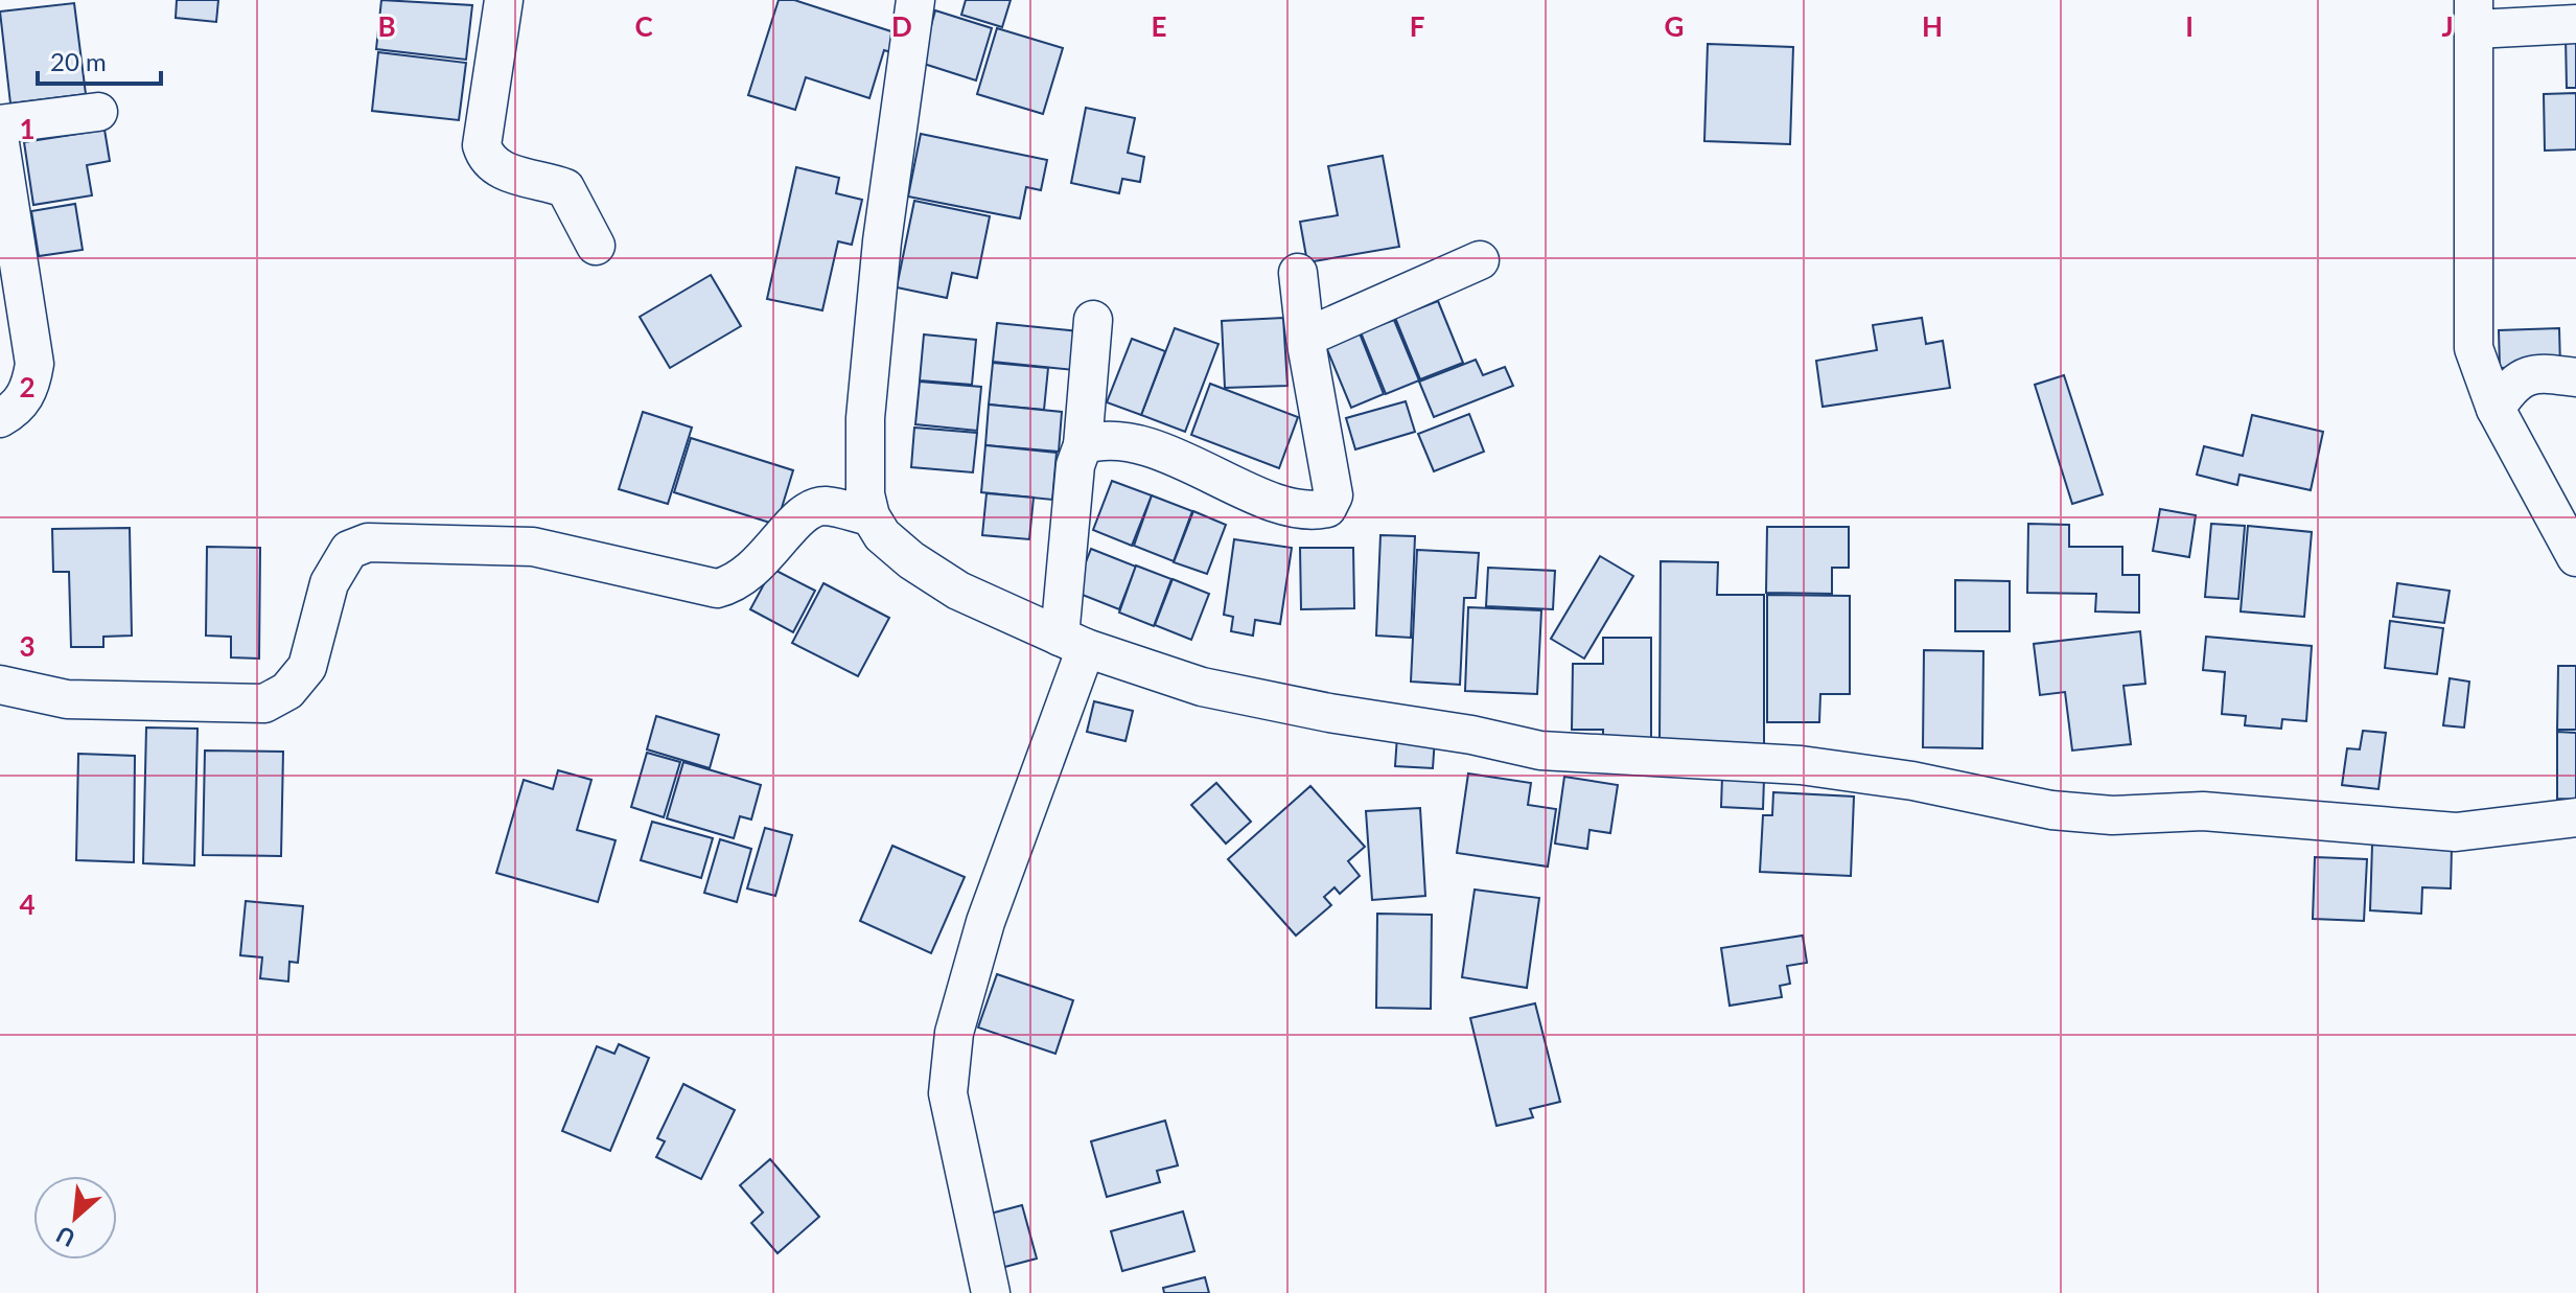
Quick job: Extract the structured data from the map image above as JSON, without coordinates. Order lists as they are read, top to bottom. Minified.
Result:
{"scale_bar":"20 m","north":"bottom left","grid":{"columns":["B","C","D","E","F","G","H","I","J"],"rows":["1","2","3","4"]}}
